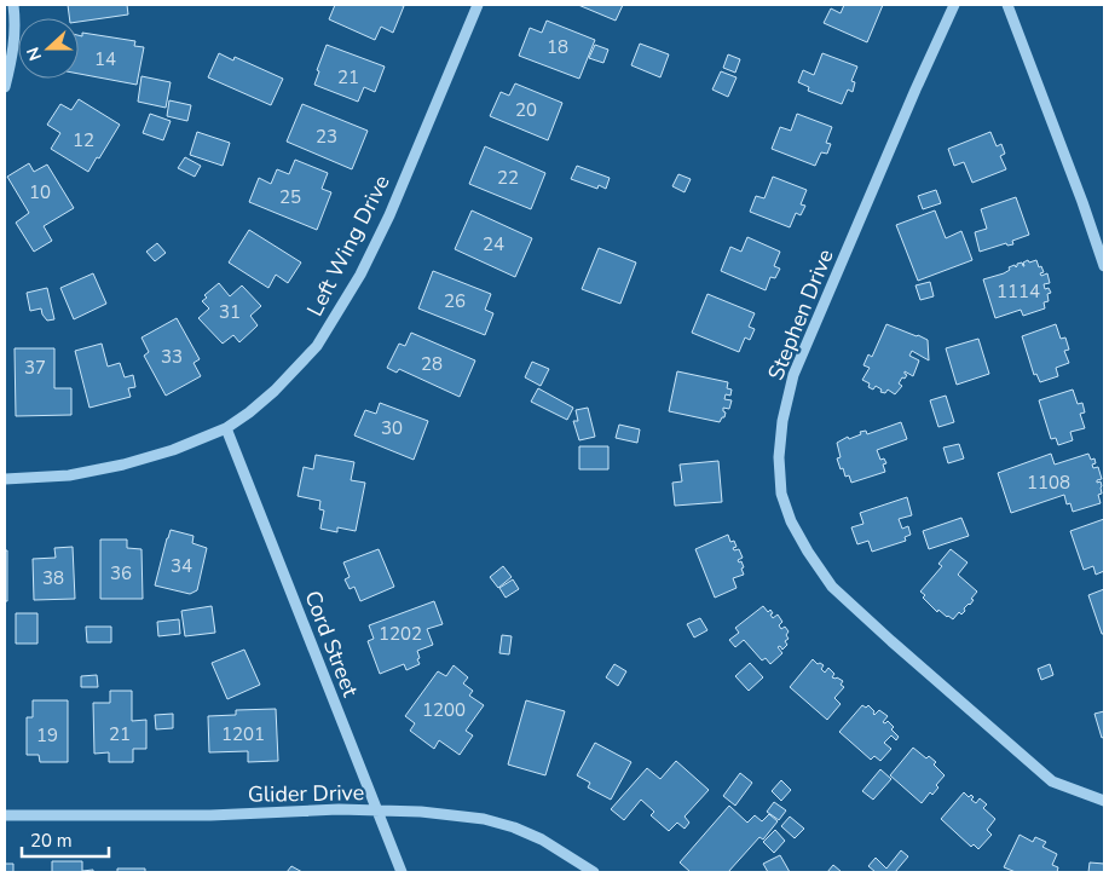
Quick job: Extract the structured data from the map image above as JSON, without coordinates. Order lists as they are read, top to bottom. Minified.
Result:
{"streets":{"street":["Left Wing Drive","Stephen Drive","Cord Street","Glider Drive"]},"crossings":[["Left Wing Drive","Cord Street"],["Cord Street","Glider Drive"]],"house_numbers":["18","14","21","20","23","12","22","10","25","24","1114","26","31","33","28","37","30","1108","34","36","38","1202","1200","21","1201","19"],"scale_bar":"20 m","north":"left"}
